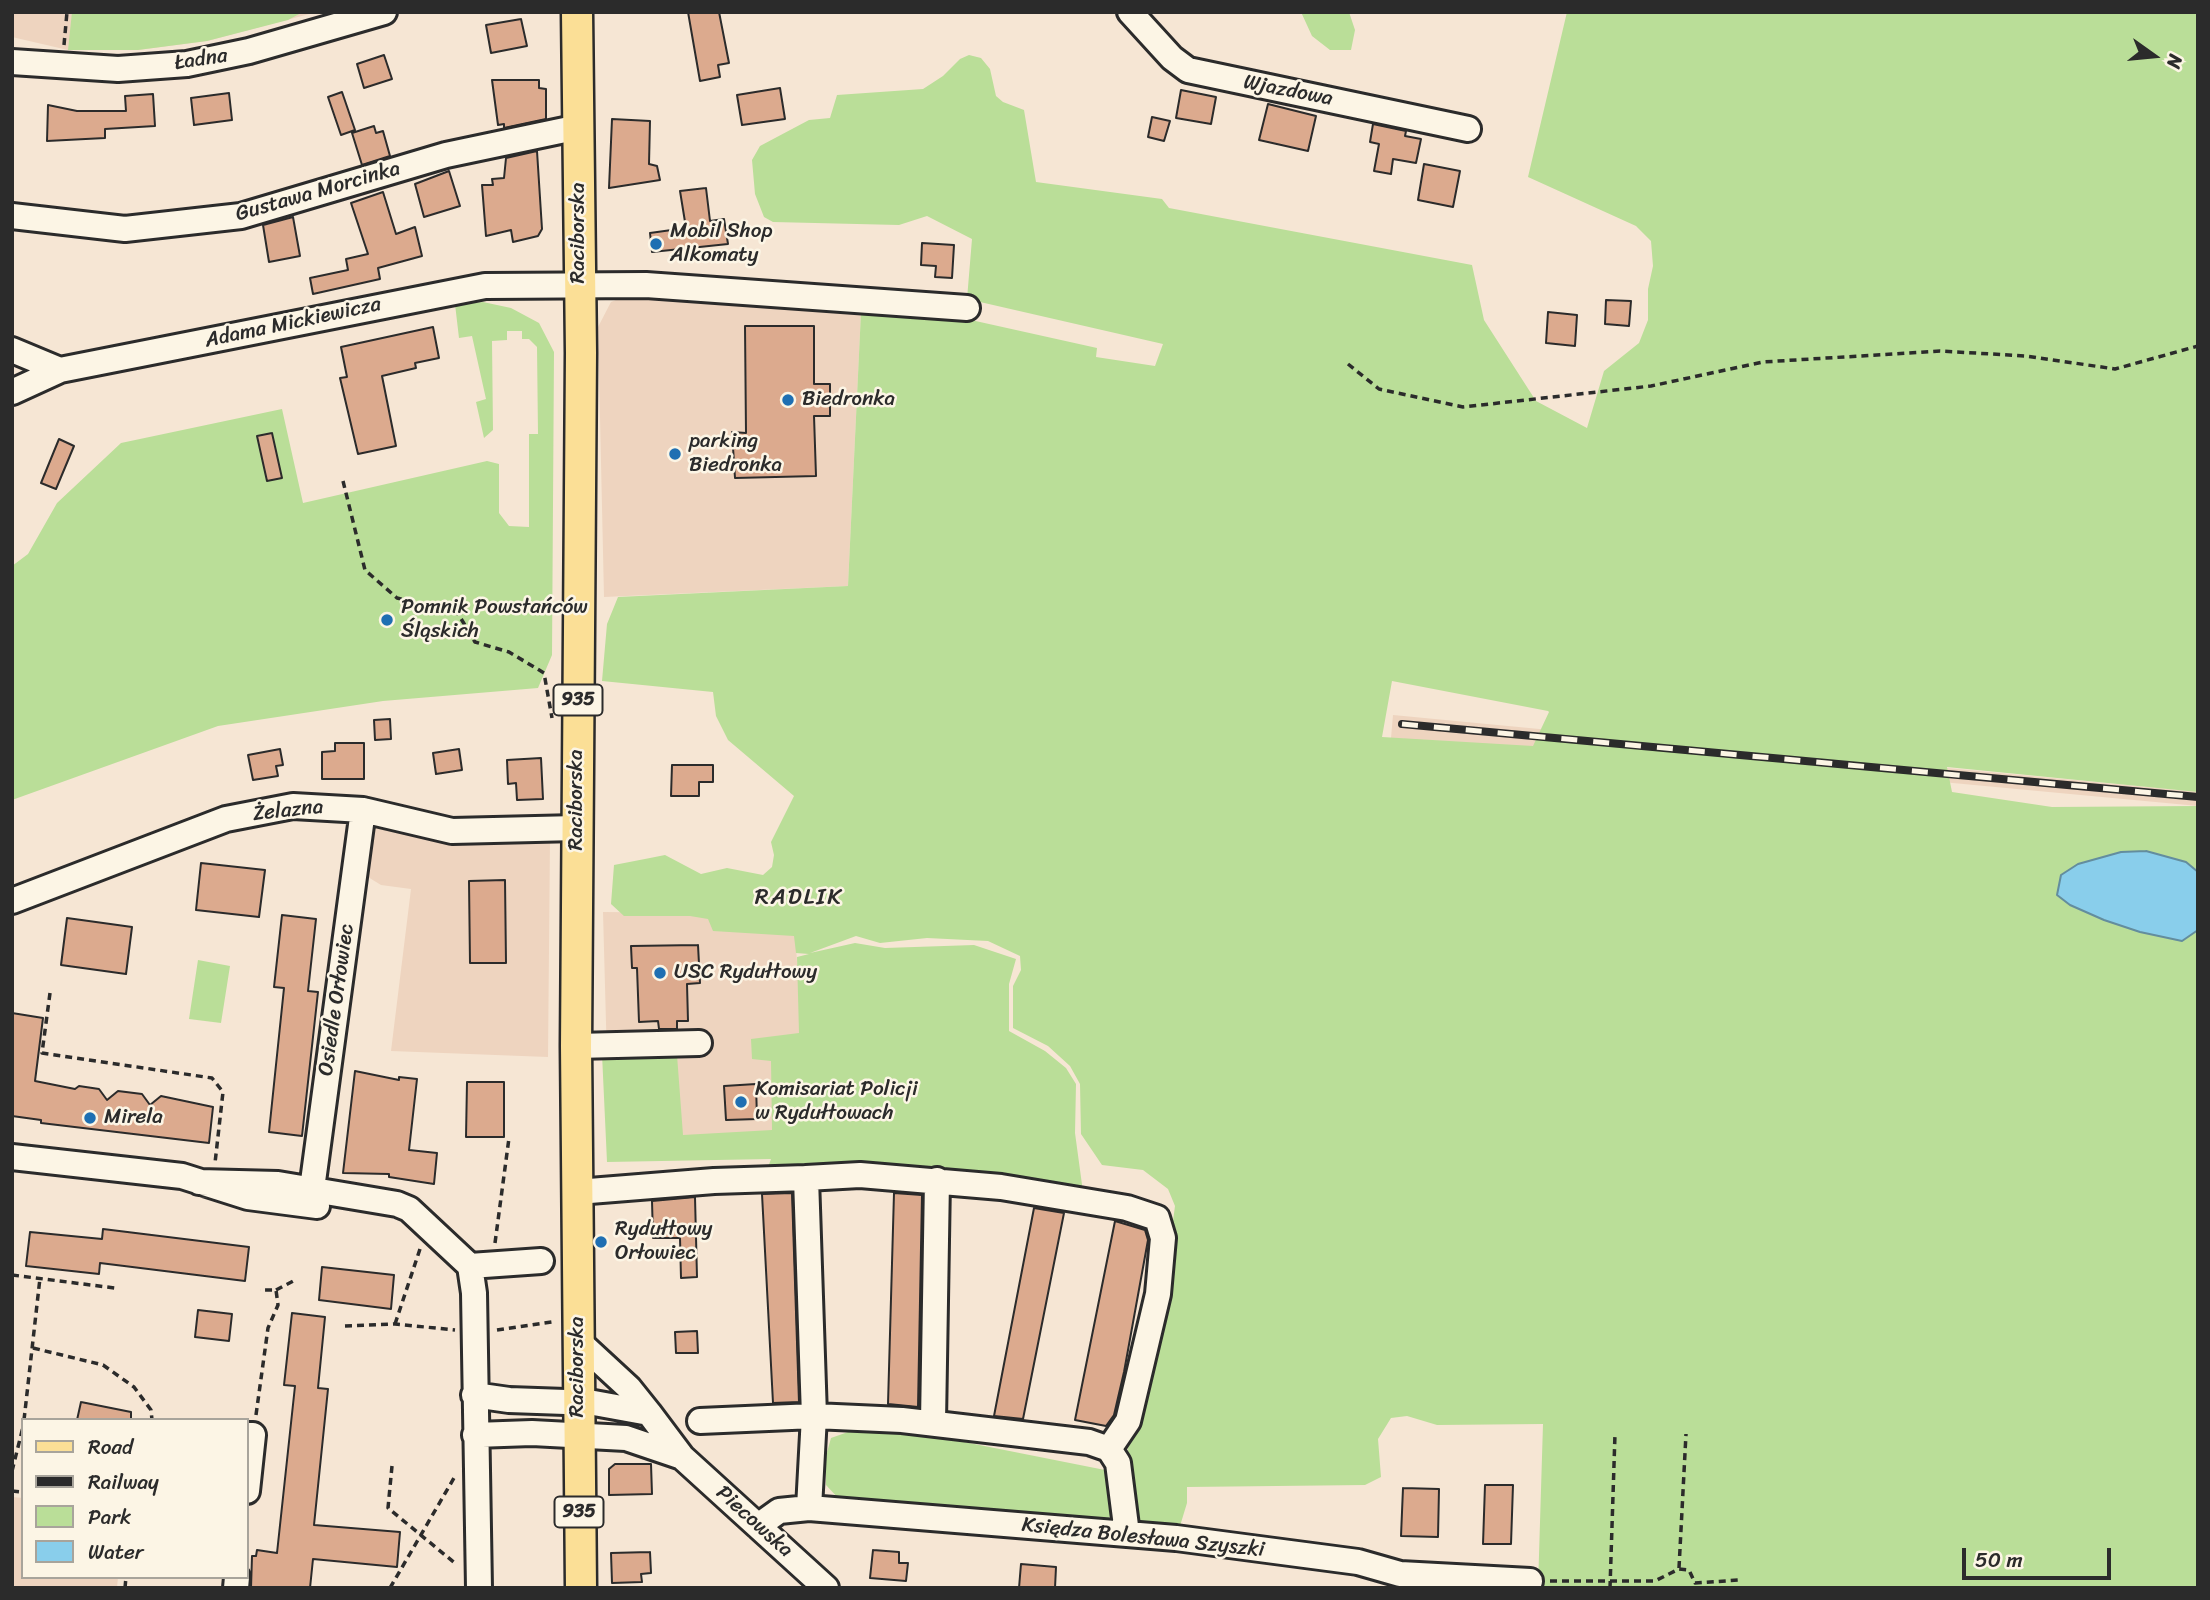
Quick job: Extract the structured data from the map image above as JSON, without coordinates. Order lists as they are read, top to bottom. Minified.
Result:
{"streets":{"main road":["Raciborska","935"],"street":["Ładna","Wjazdowa","Gustawa Morcinka","Adama Mickiewicza","Żelazna","Osiedle Orłowiec","Piecowska","Księdza Bolesława Szyszki"]},"crossings":[["Gustawa Morcinka","Raciborska"],["Raciborska","Adama Mickiewicza"],["Raciborska","Żelazna"],["Raciborska","Piecowska"],["Żelazna","Osiedle Orłowiec"],["Piecowska","Księdza Bolesława Szyszki"]],"districts":["RADLIK"],"places":["Mobil Shop Alkomaty","Biedronka","parking Biedronka","Pomnik Powstańców Śląskich","USC Rydułtowy","Komisariat Policji w Rydułtowach","Mirela","Rydułtowy Orłowiec"],"legend":["Road","Railway","Park","Water"],"scale_bar":"50 m","north":"right"}
